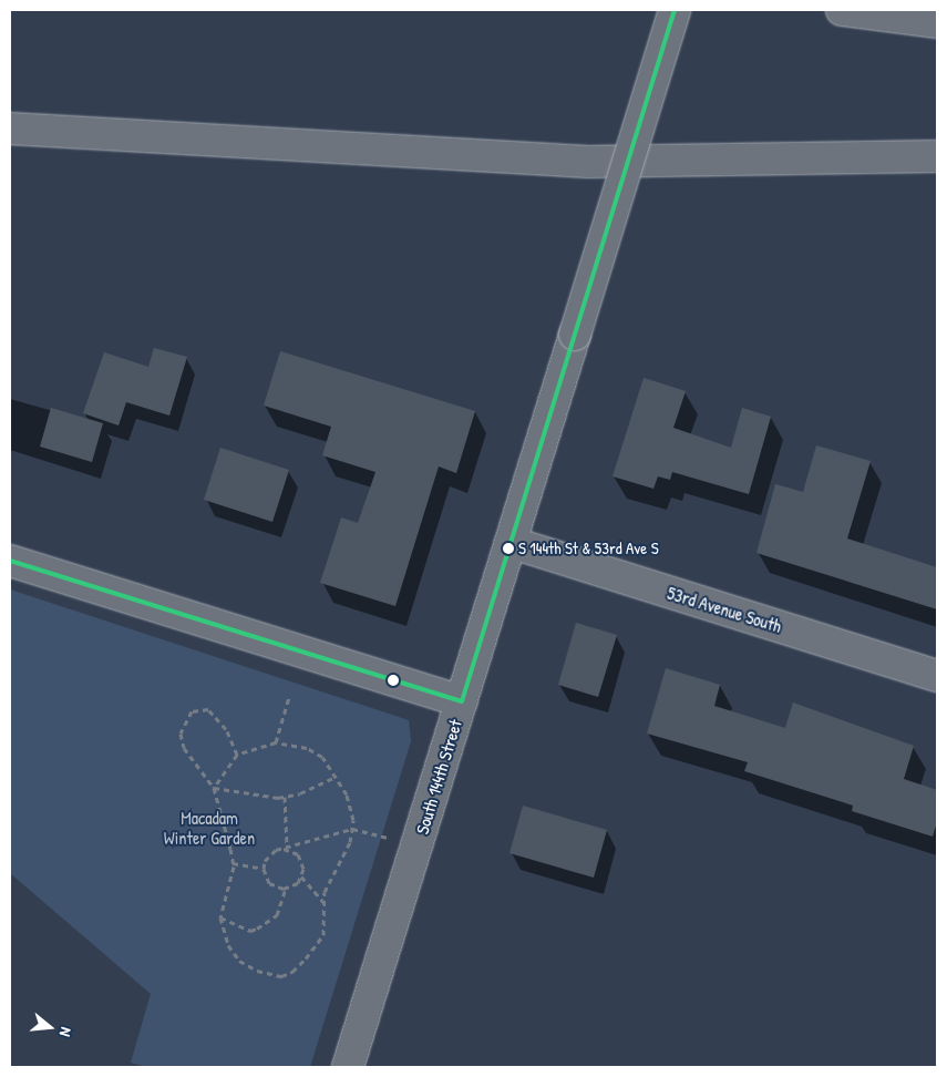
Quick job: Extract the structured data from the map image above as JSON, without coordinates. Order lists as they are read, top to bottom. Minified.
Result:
{"streets":{"main road":["53rd Avenue South","South 144th Street"]},"crossings":[["53rd Avenue South","South 144th Street"]],"parks":["Macadam Winter Garden"],"places":["S 144th St & 53rd Ave S"],"north":"right"}
